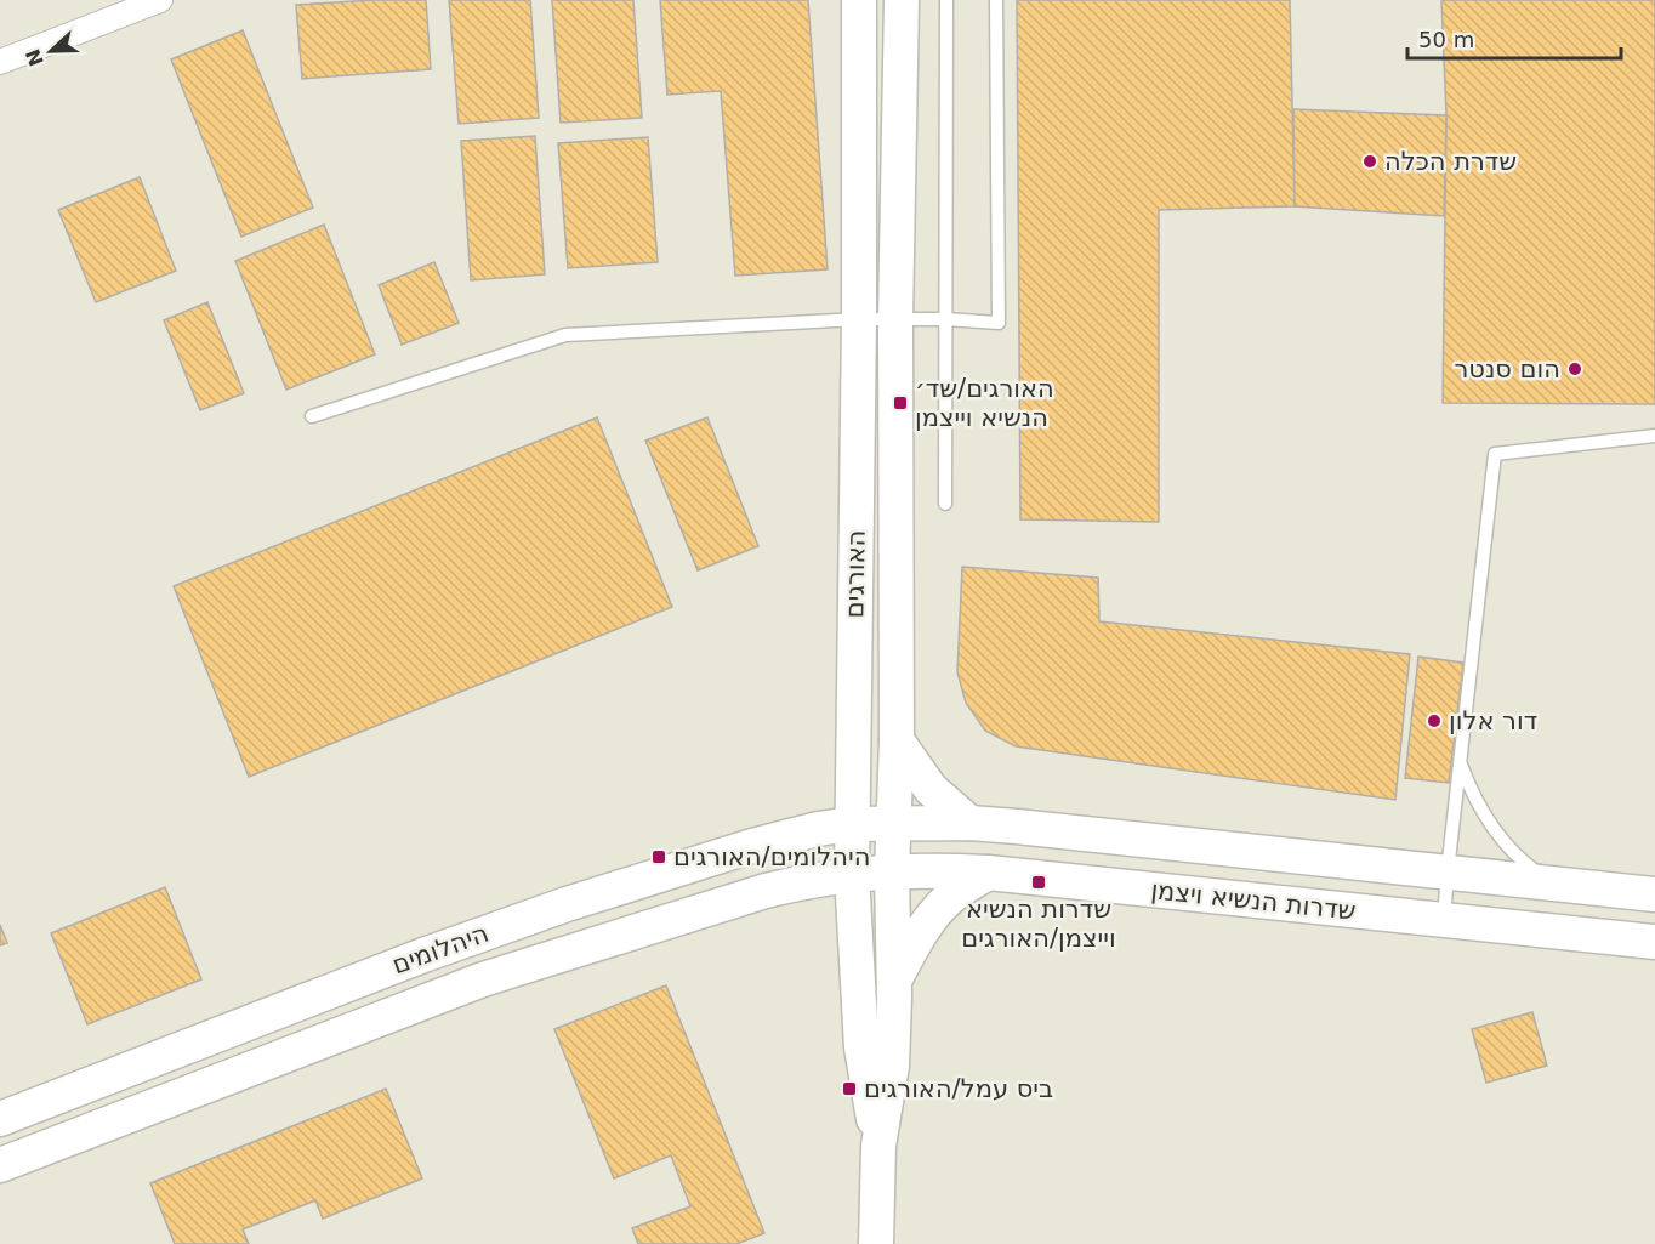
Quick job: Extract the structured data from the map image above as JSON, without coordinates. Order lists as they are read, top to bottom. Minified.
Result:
{"streets":{"street":["האורגים","שדרות הנשיא ויצמן","היהלומים"]},"crossings":[["האורגים","שדרות הנשיא ויצמן"],["האורגים","היהלומים"],["שדרות הנשיא ויצמן","היהלומים"]],"places":{"other":["שדרת הכלה","הום סנטר","דור אלון"],"transit":["האורגים/שד׳ הנשיא וייצמן","היהלומים/האורגים","שדרות הנשיא וייצמן/האורגים","ביס עמל/האורגים"]},"scale_bar":"50 m","north":"left"}
